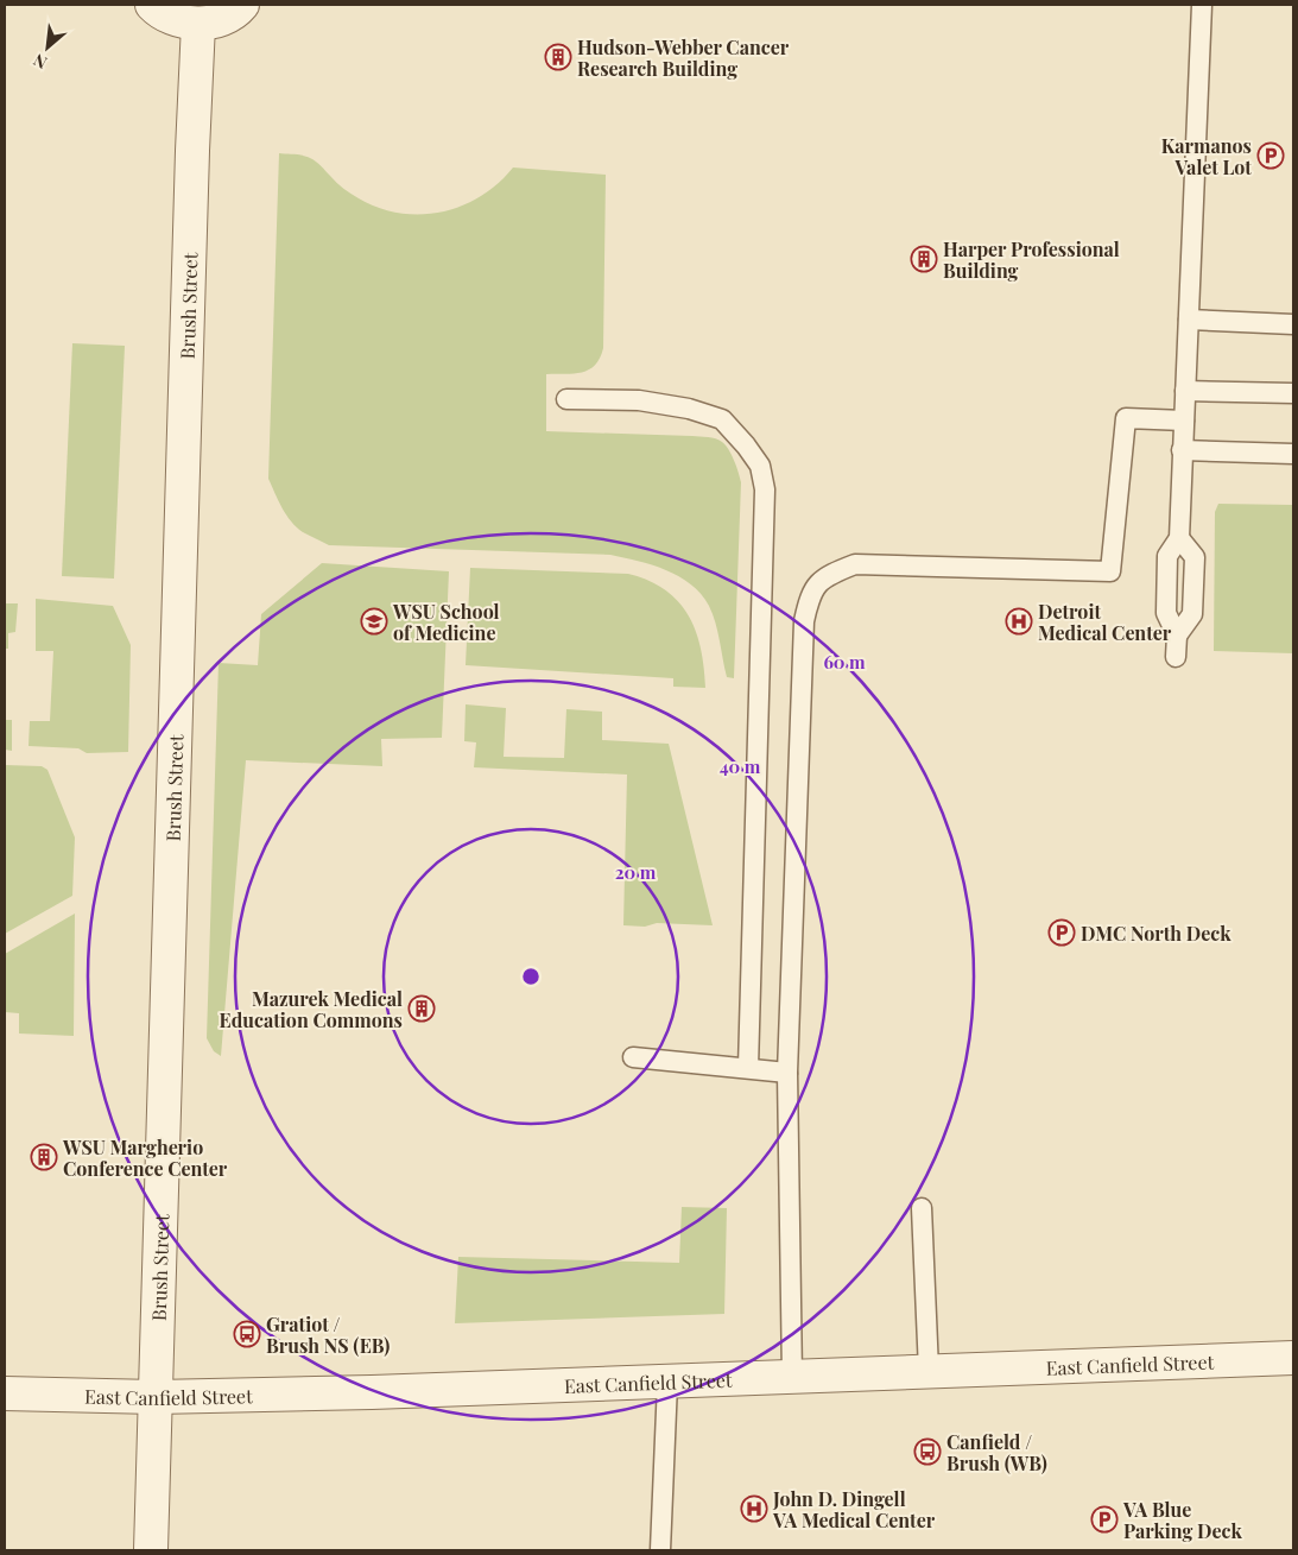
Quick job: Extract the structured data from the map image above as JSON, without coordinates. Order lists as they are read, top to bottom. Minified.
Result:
{"streets":{"street":["Brush Street","East Canfield Street"]},"crossings":[["Brush Street","East Canfield Street"]],"places":{"building":["Hudson-Webber Cancer Research Building","Harper Professional Building","Mazurek Medical Education Commons","WSU Margherio Conference Center"],"parking":["Karmanos Valet Lot","DMC North Deck","VA Blue Parking Deck"],"school or university":["WSU School of Medicine"],"hospital":["Detroit Medical Center","John D. Dingell VA Medical Center"],"bus stop":["Gratiot / Brush NS (EB)","Canfield / Brush (WB)"]},"north":"bottom left","rings":["60 m","40 m","20 m"]}
